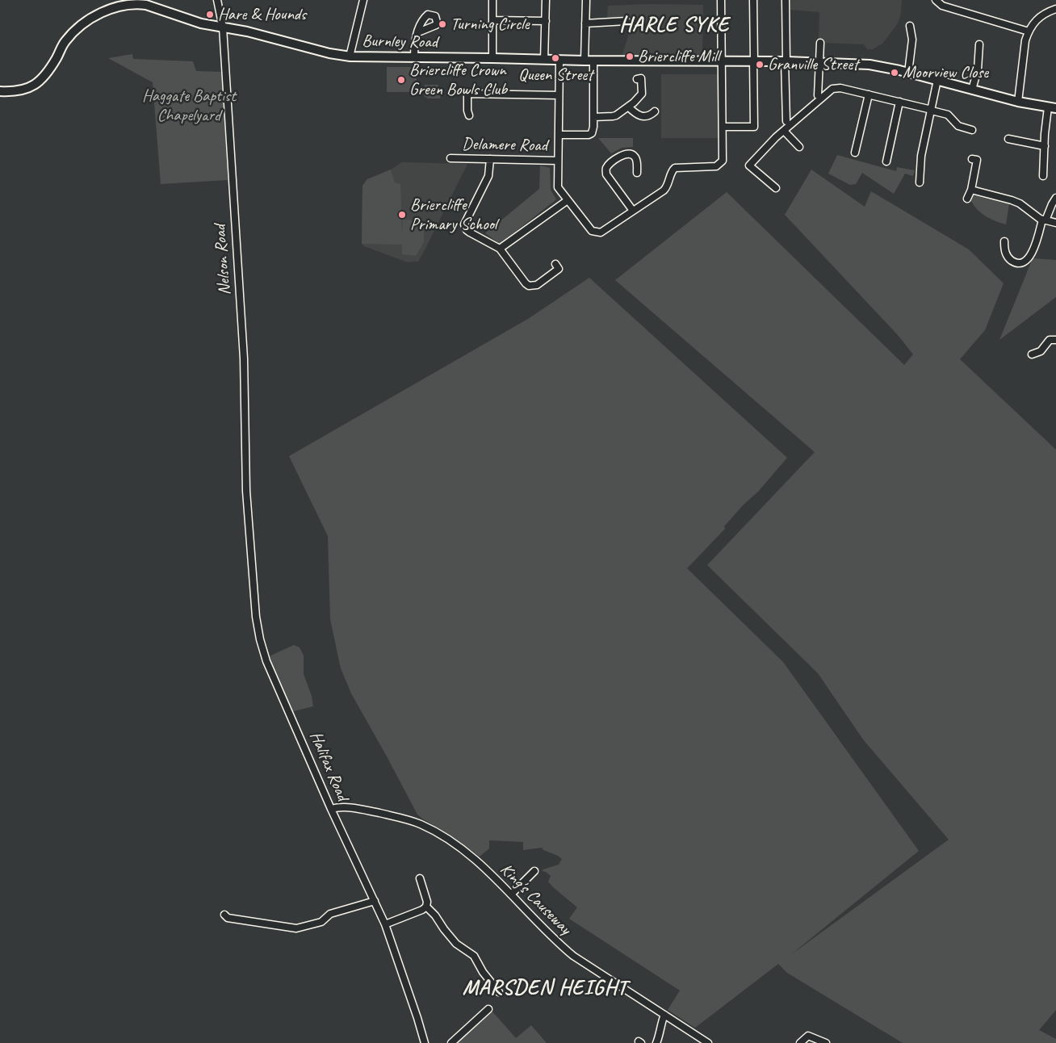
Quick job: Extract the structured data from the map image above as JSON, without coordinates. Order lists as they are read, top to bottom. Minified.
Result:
{"streets":{"street":["Burnley Road","Delamere Road","Nelson Road","Halifax Road","King's Causeway"]},"crossings":[["Burnley Road","Nelson Road"],["Nelson Road","Halifax Road"],["Halifax Road","King's Causeway"]],"districts":["HARLE SYKE","MARSDEN HEIGHT"],"parks":["Haggate Baptist Chapelyard"],"places":["Hare & Hounds","Turning Circle","Briercliffe Mill","Queen Street","Granville Street","Moorview Close","Briercliffe Crown Green Bowls Club","Briercliffe Primary School"]}
